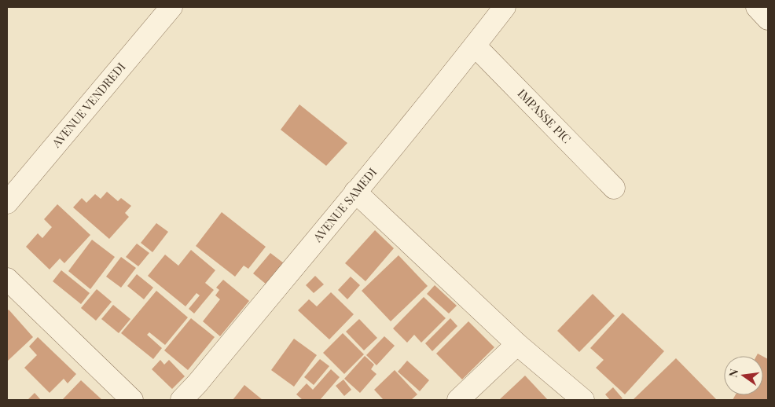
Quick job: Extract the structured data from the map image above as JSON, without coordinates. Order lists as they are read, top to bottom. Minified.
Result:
{"streets":{"street":["AVENUE VENDREDI","IMPASSE PIC","AVENUE SAMEDI"]},"crossings":[["IMPASSE PIC","AVENUE SAMEDI"]],"north":"left"}
